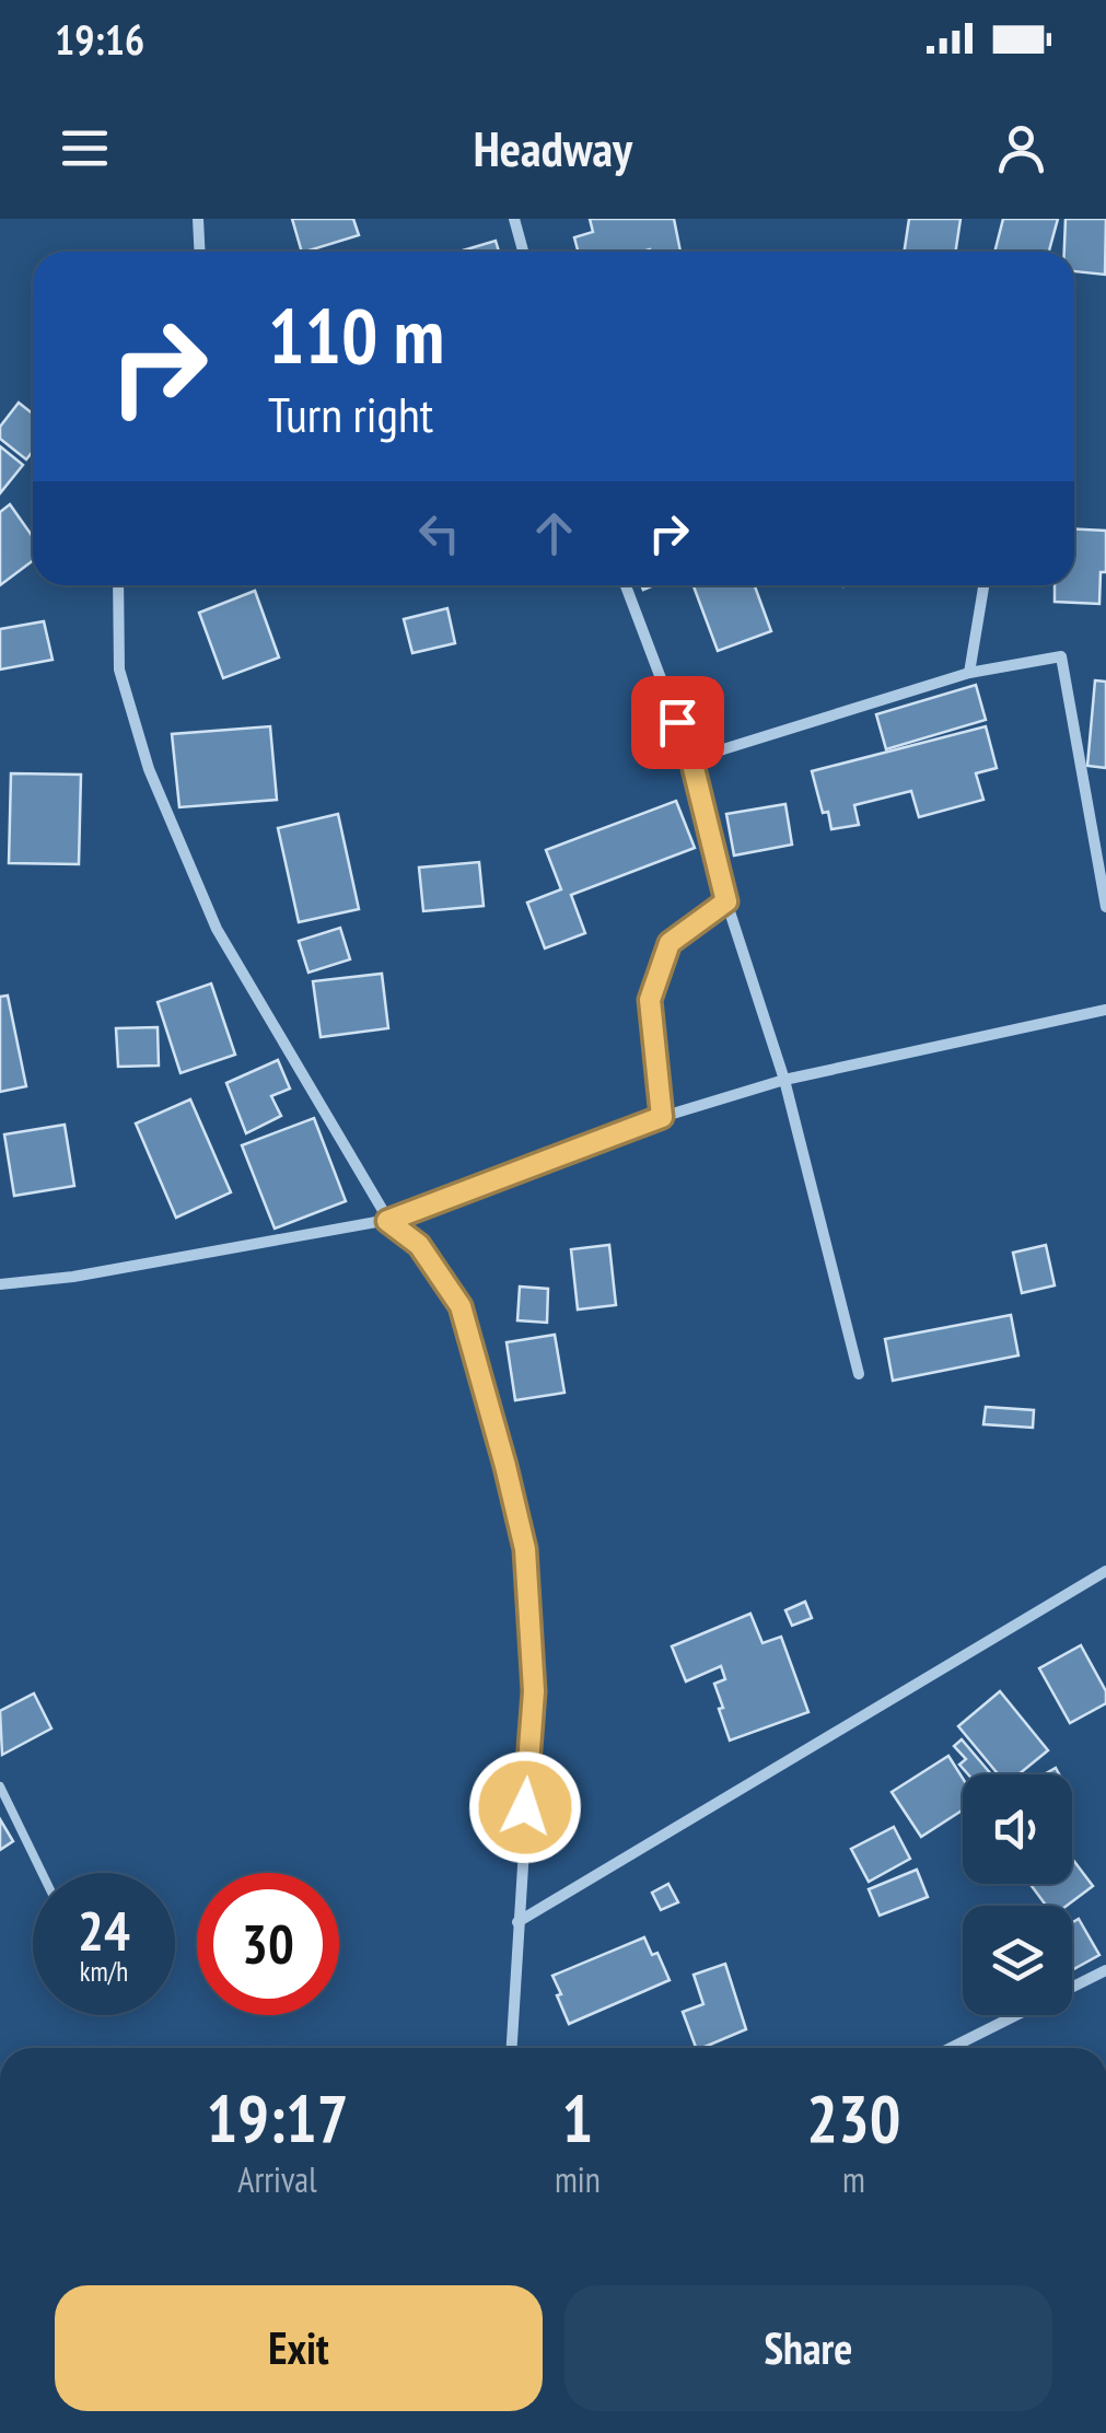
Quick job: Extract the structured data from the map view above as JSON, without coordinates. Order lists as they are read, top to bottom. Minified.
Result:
{"page":{"status":"19:16","header":"Headway","turn":["110 m","Turn right"],"speed":"24 km/h","limit":"30","eta":["19:17","Arrival","1","min","230","m"],"buttons":["Exit","Share"]}}
